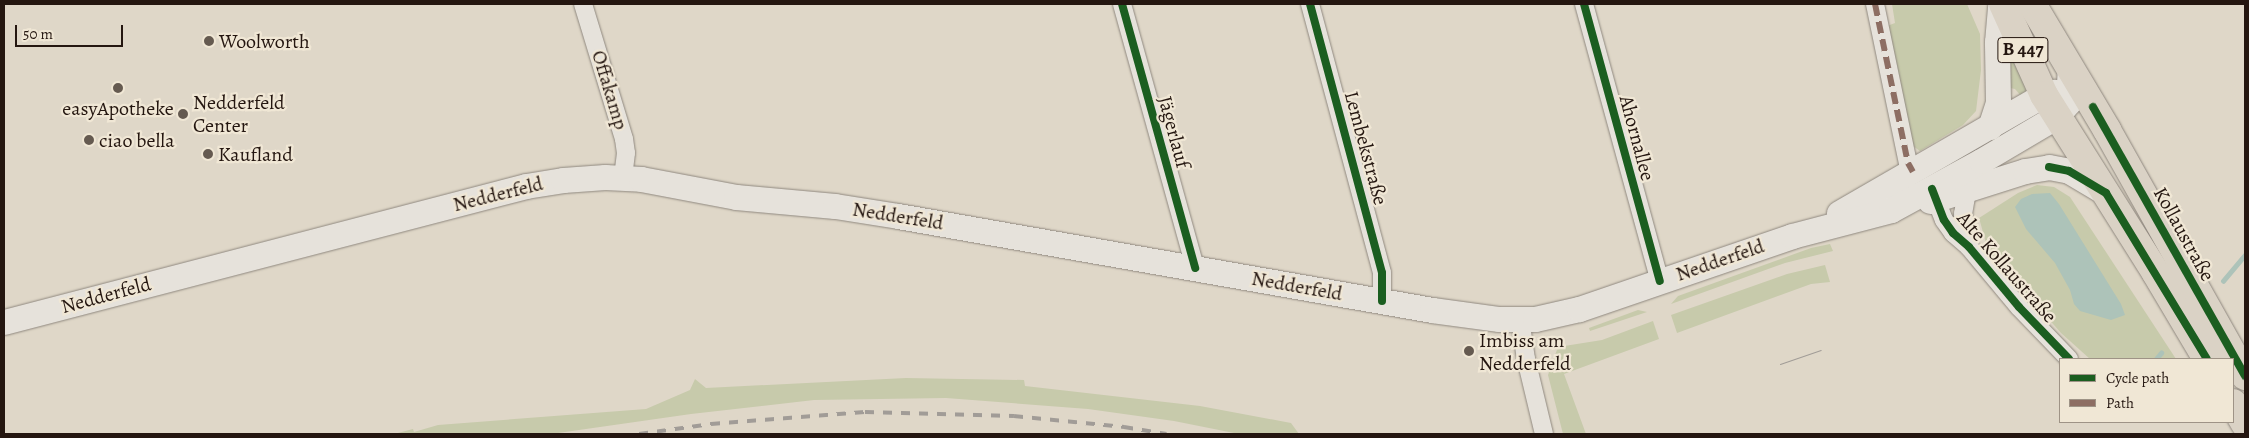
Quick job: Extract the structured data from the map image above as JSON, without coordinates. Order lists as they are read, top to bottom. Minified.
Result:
{"streets":{"main road":["B 447","Nedderfeld","Kollaustraße","Alte Kollaustraße"],"street":["Offakamp","Jägerlauf","Ahornallee","Lembekstraße"]},"crossings":[["B 447","Nedderfeld"],["Offakamp","Nedderfeld"],["Jägerlauf","Nedderfeld"],["Ahornallee","Nedderfeld"],["Lembekstraße","Nedderfeld"],["Nedderfeld","Alte Kollaustraße"]],"places":["Woolworth","easyApotheke","Nedderfeld Center","ciao bella","Kaufland","Imbiss am Nedderfeld"],"legend":["Cycle path","Path"],"scale_bar":"50 m"}
